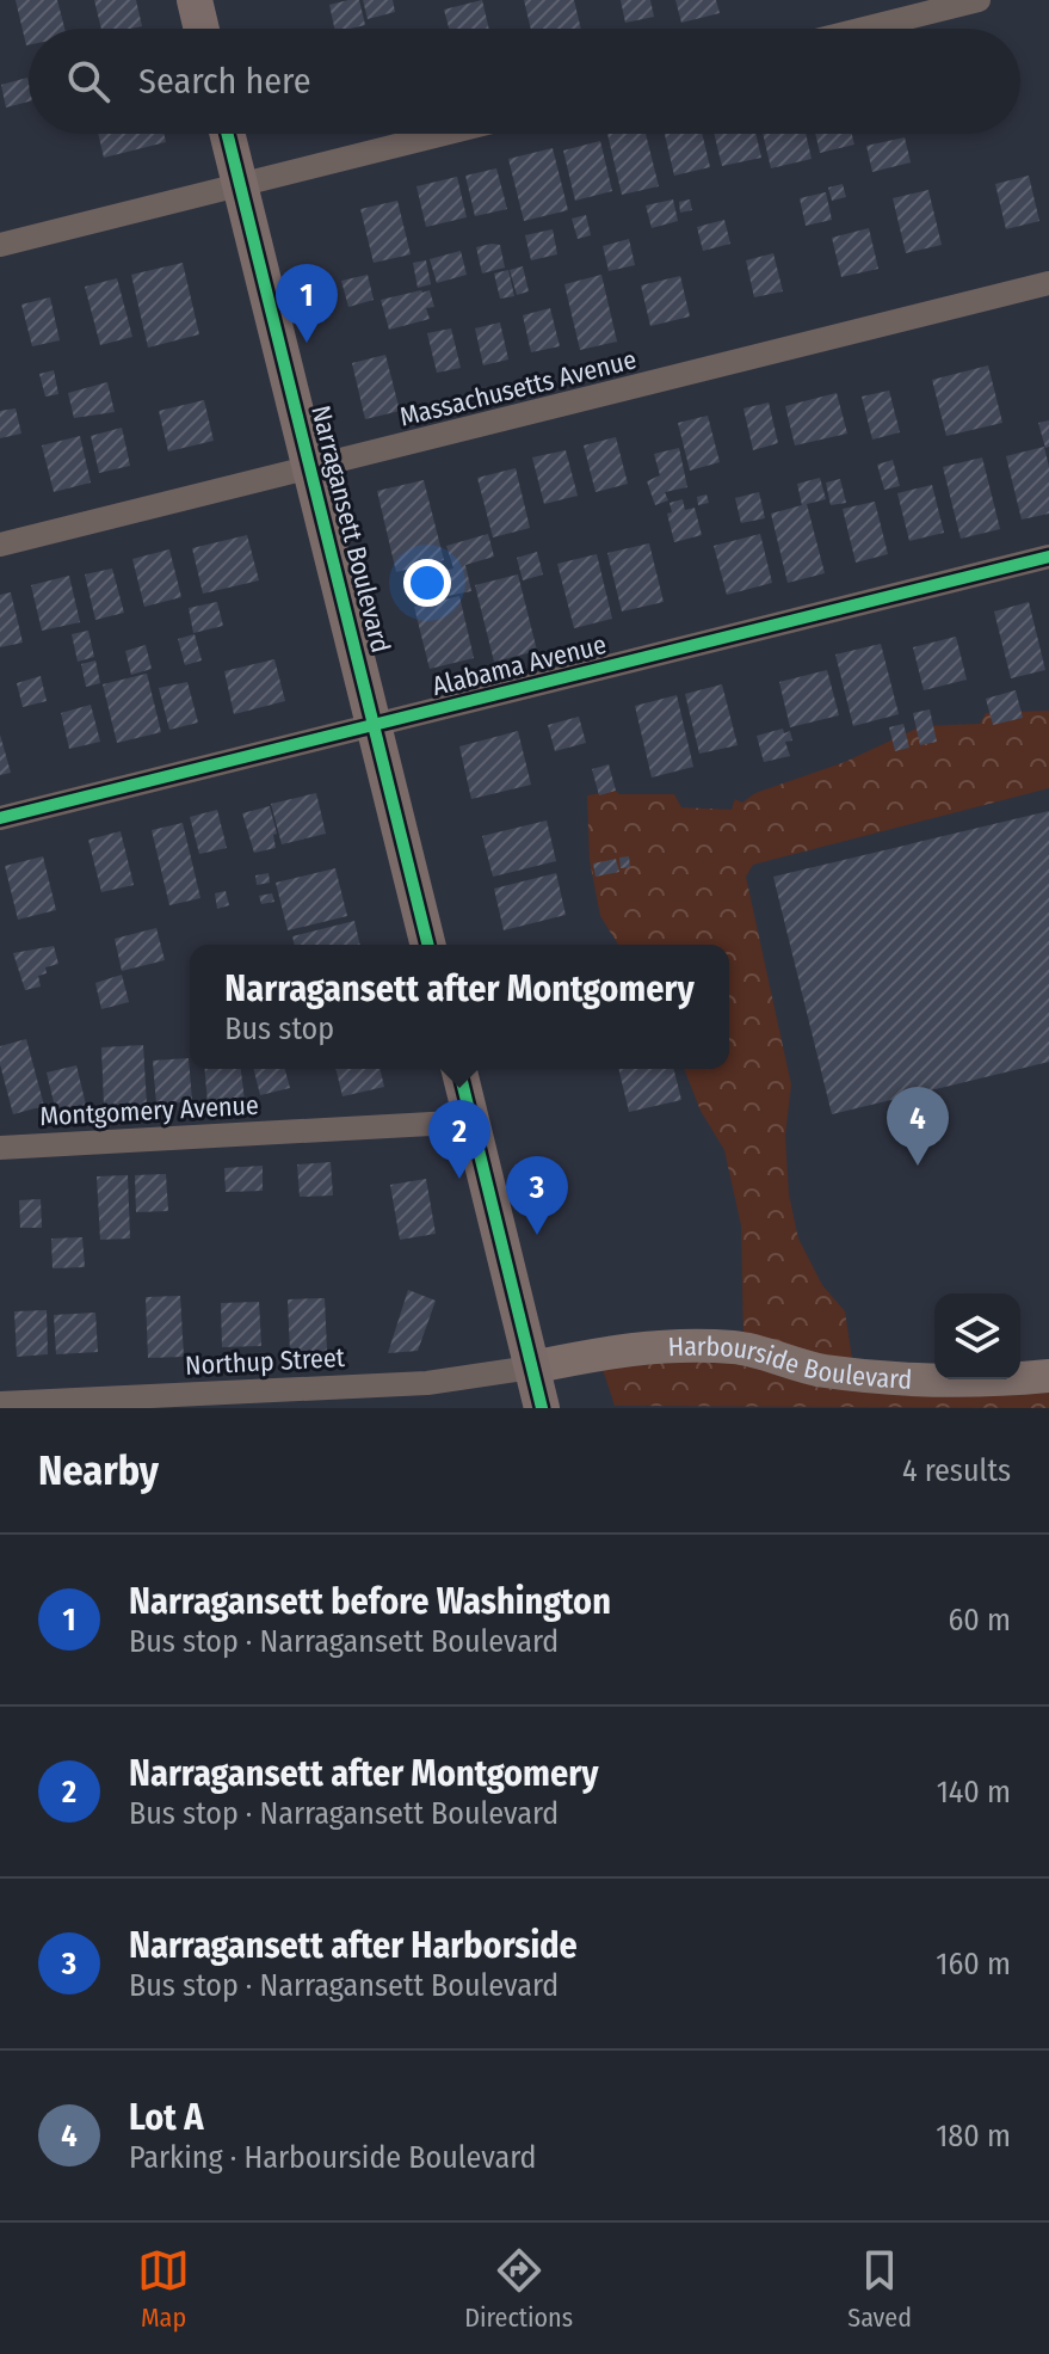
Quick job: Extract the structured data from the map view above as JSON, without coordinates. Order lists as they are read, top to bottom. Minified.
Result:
{"streets":{"main road":["Narragansett Boulevard"],"street":["Massachusetts Avenue","Alabama Avenue","Montgomery Avenue","Northup Street","Harbourside Boulevard"]},"crossings":[["Massachusetts Avenue","Narragansett Boulevard"],["Narragansett Boulevard","Alabama Avenue"],["Northup Street","Harbourside Boulevard"]],"page":{"search":"Search here","pins":["1","4","2","3"],"popup":["Narragansett after Montgomery","Bus stop"],"heading":["Nearby","4 results"],"list":[{"mark":"1","name":"Narragansett before Washington","note":"Bus stop · Narragansett Boulevard","value":"60 m"},{"mark":"2","name":"Narragansett after Montgomery","note":"Bus stop · Narragansett Boulevard","value":"140 m"},{"mark":"3","name":"Narragansett after Harborside","note":"Bus stop · Narragansett Boulevard","value":"160 m"},{"mark":"4","name":"Lot A","note":"Parking · Harbourside Boulevard","value":"180 m"}],"nav":["Map","Directions","Saved"]}}
